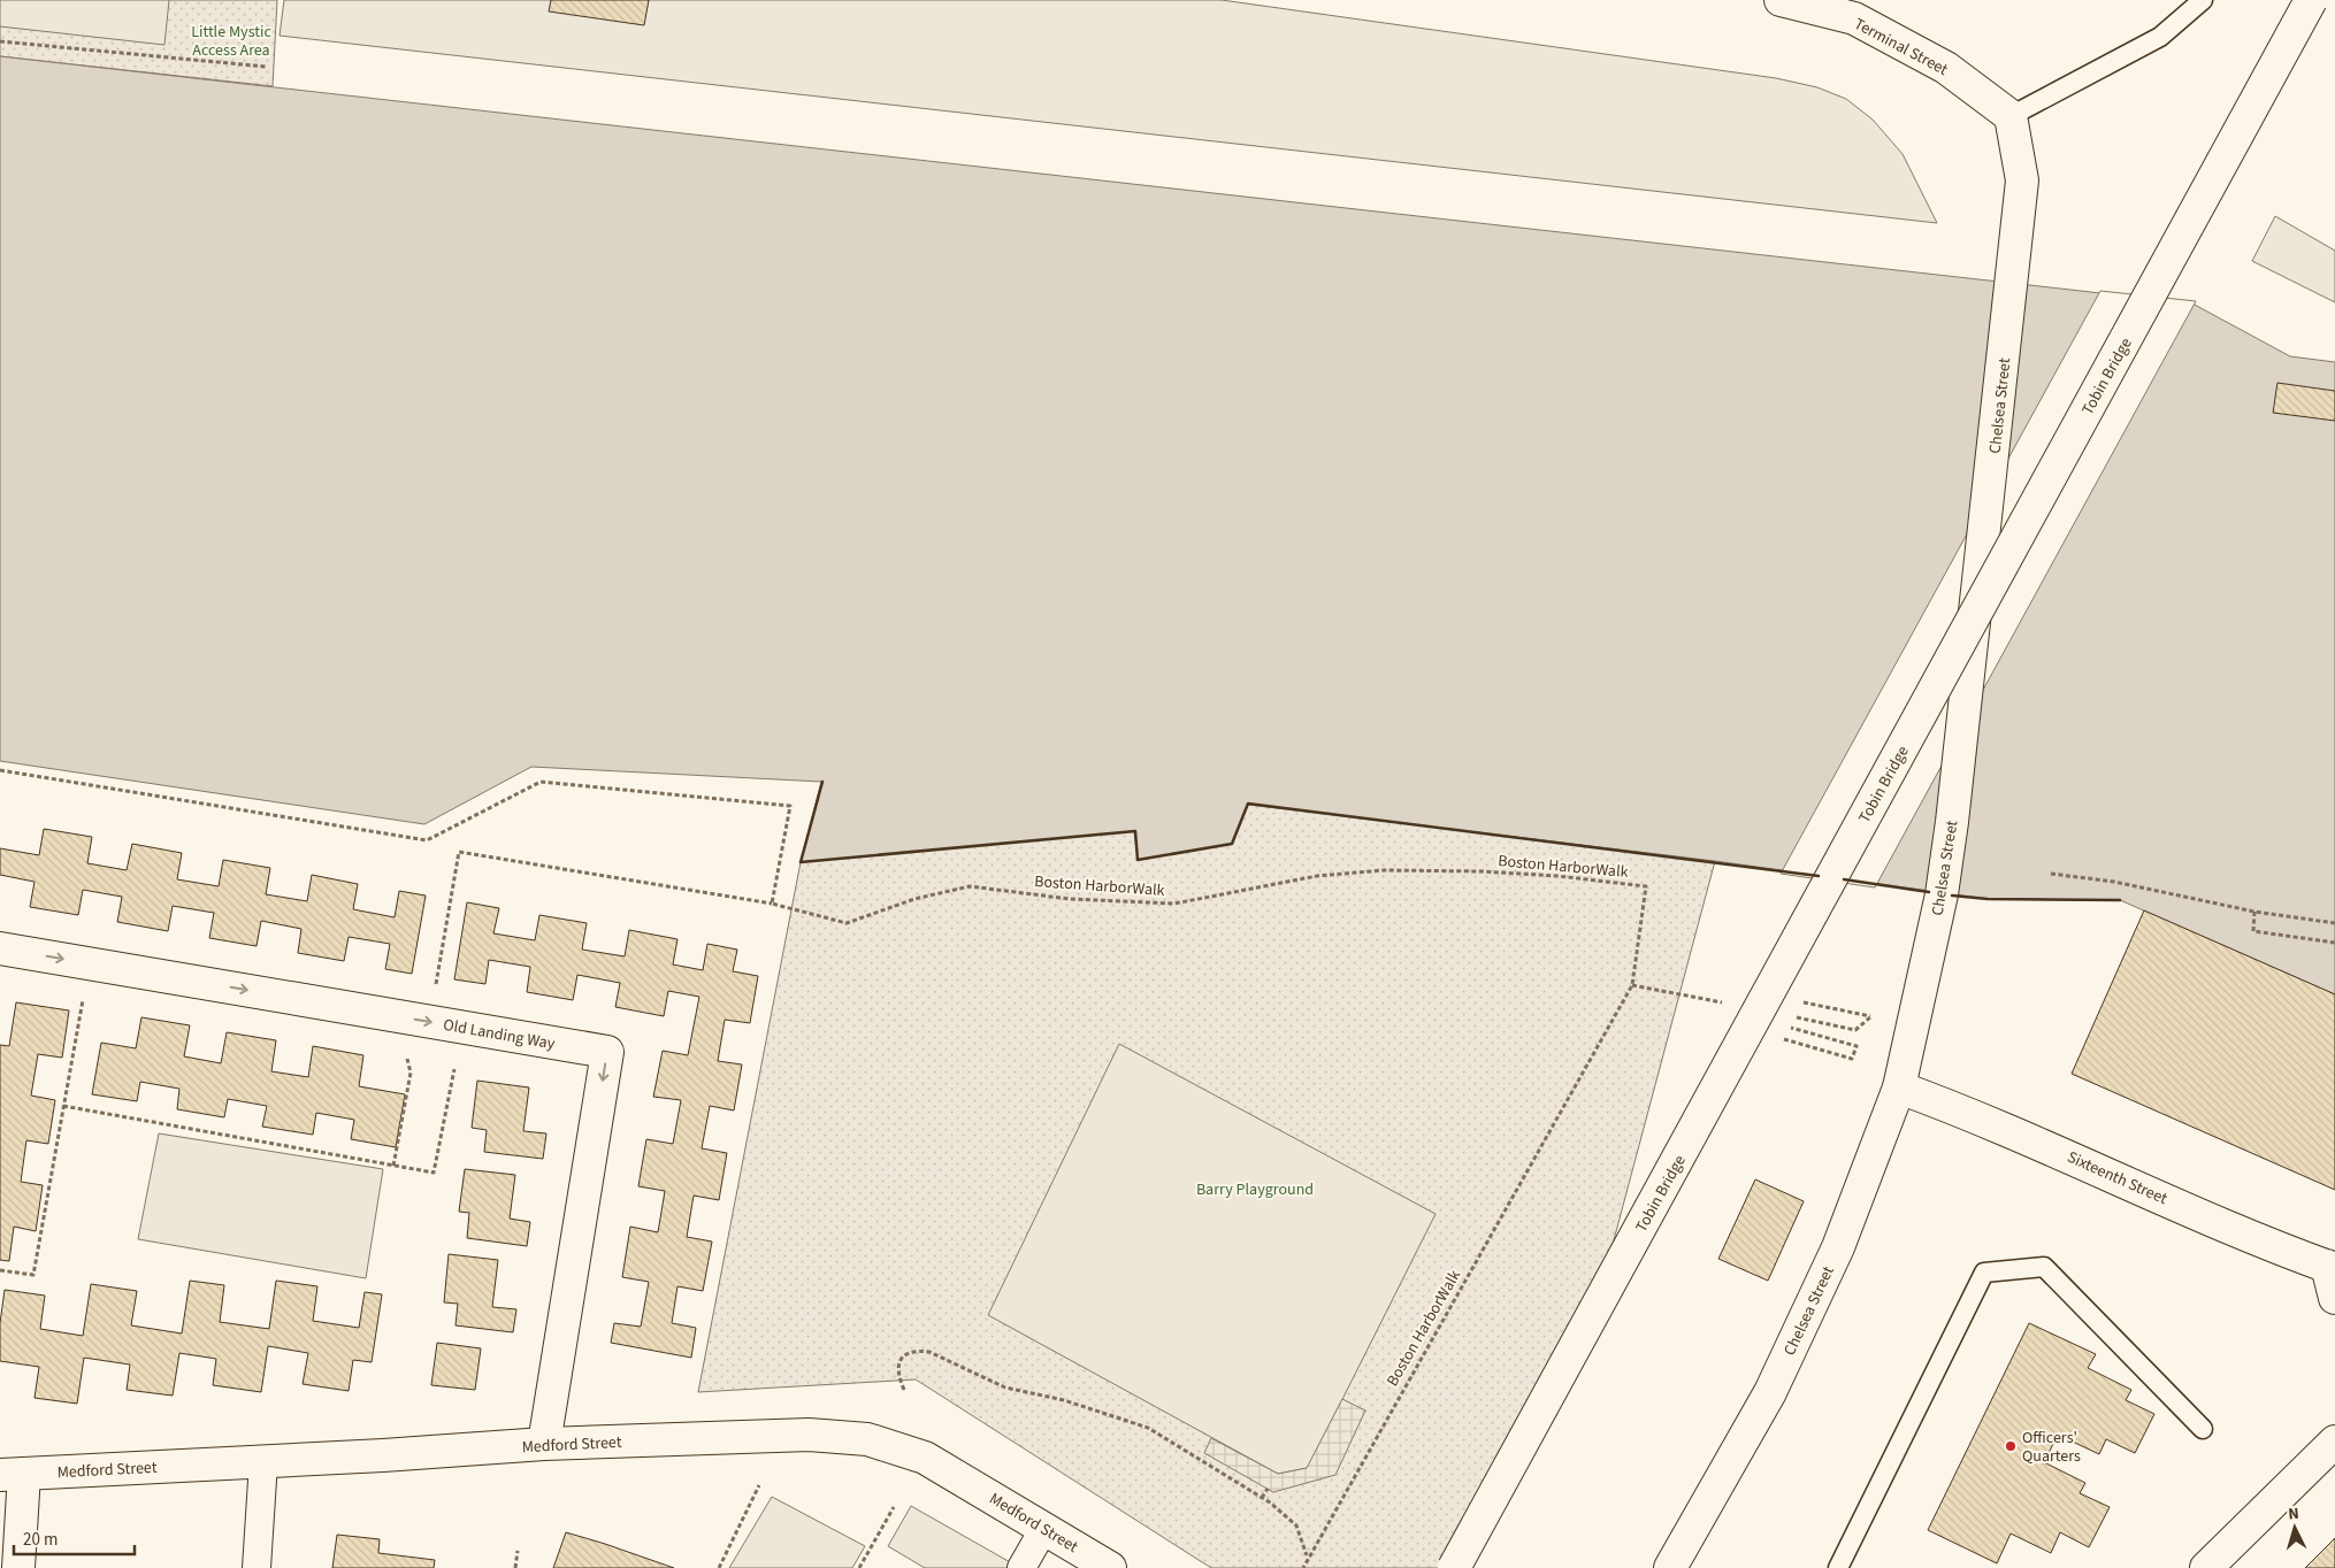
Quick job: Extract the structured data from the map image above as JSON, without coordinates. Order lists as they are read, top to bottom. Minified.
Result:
{"streets":{"main road":["Terminal Street","Tobin Bridge","Chelsea Street","Old Landing Way","Sixteenth Street","Medford Street"],"path":["Boston HarborWalk"]},"crossings":[["Terminal Street","Chelsea Street"],["Chelsea Street","Sixteenth Street"],["Old Landing Way","Medford Street"]],"parks":["Little Mystic Access Area","Barry Playground"],"places":["Officers' Quarters"],"scale_bar":"20 m","north":"top"}
